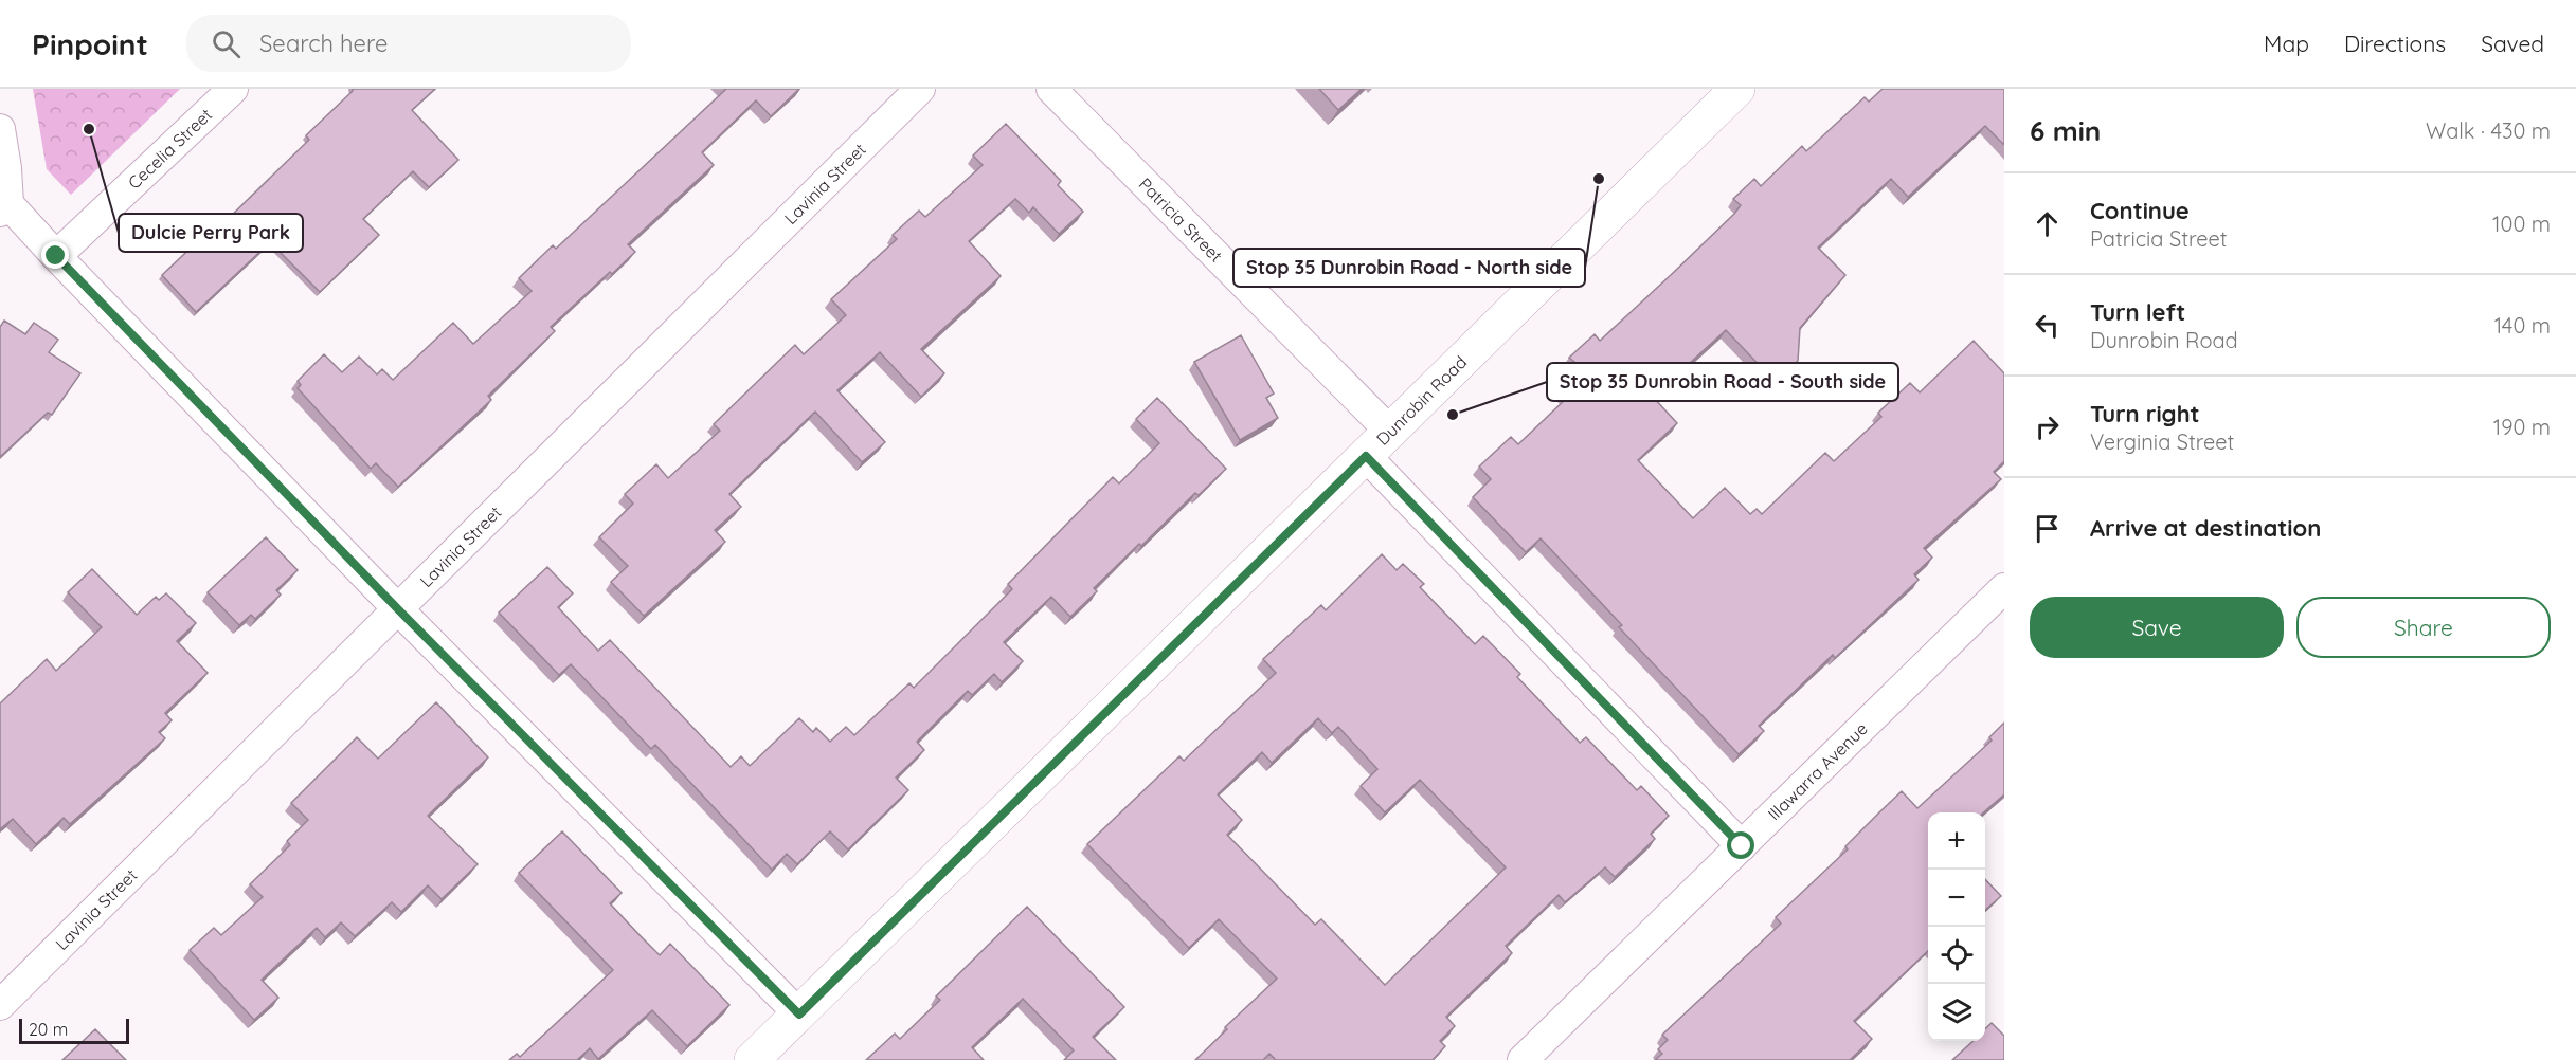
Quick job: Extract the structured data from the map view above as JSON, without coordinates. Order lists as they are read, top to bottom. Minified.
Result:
{"streets":{"street":["Cecelia Street","Lavinia Street","Patricia Street","Dunrobin Road","Illawarra Avenue"]},"crossings":[["Patricia Street","Dunrobin Road"]],"places":["Dulcie Perry Park","Stop 35 Dunrobin Road - North side","Stop 35 Dunrobin Road - South side"],"scale_bar":"20 m","page":{"header":"Pinpoint","search":"Search here","nav":["Map","Directions","Saved"],"heading":["6 min","Walk · 430 m"],"list":[["Continue","Patricia Street","100 m"],["Turn left","Dunrobin Road","140 m"],["Turn right","Verginia Street","190 m"],"Arrive at destination"],"buttons":["Save","Share"],"map_buttons":["+","−"],"scale":"20 m"}}
